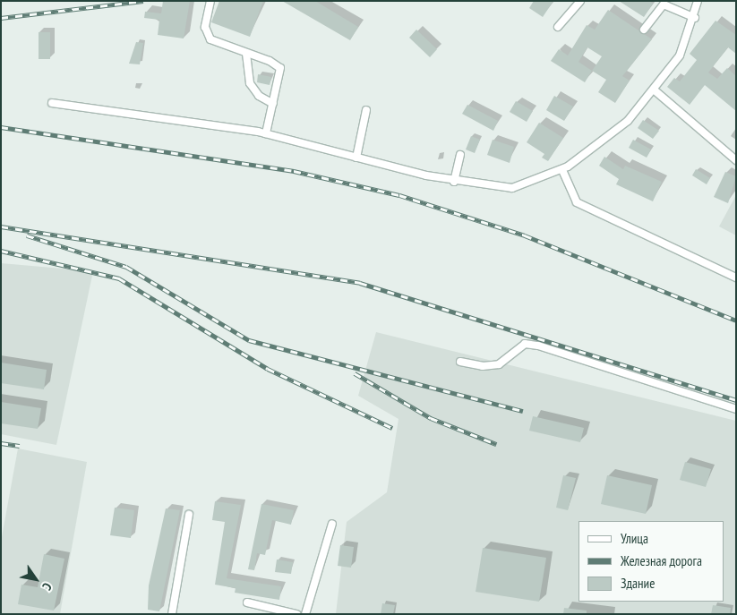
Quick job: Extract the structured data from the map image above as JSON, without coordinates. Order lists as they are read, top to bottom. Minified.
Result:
{"legend":["Улица","Железная дорога","Здание"],"north":"bottom right"}
